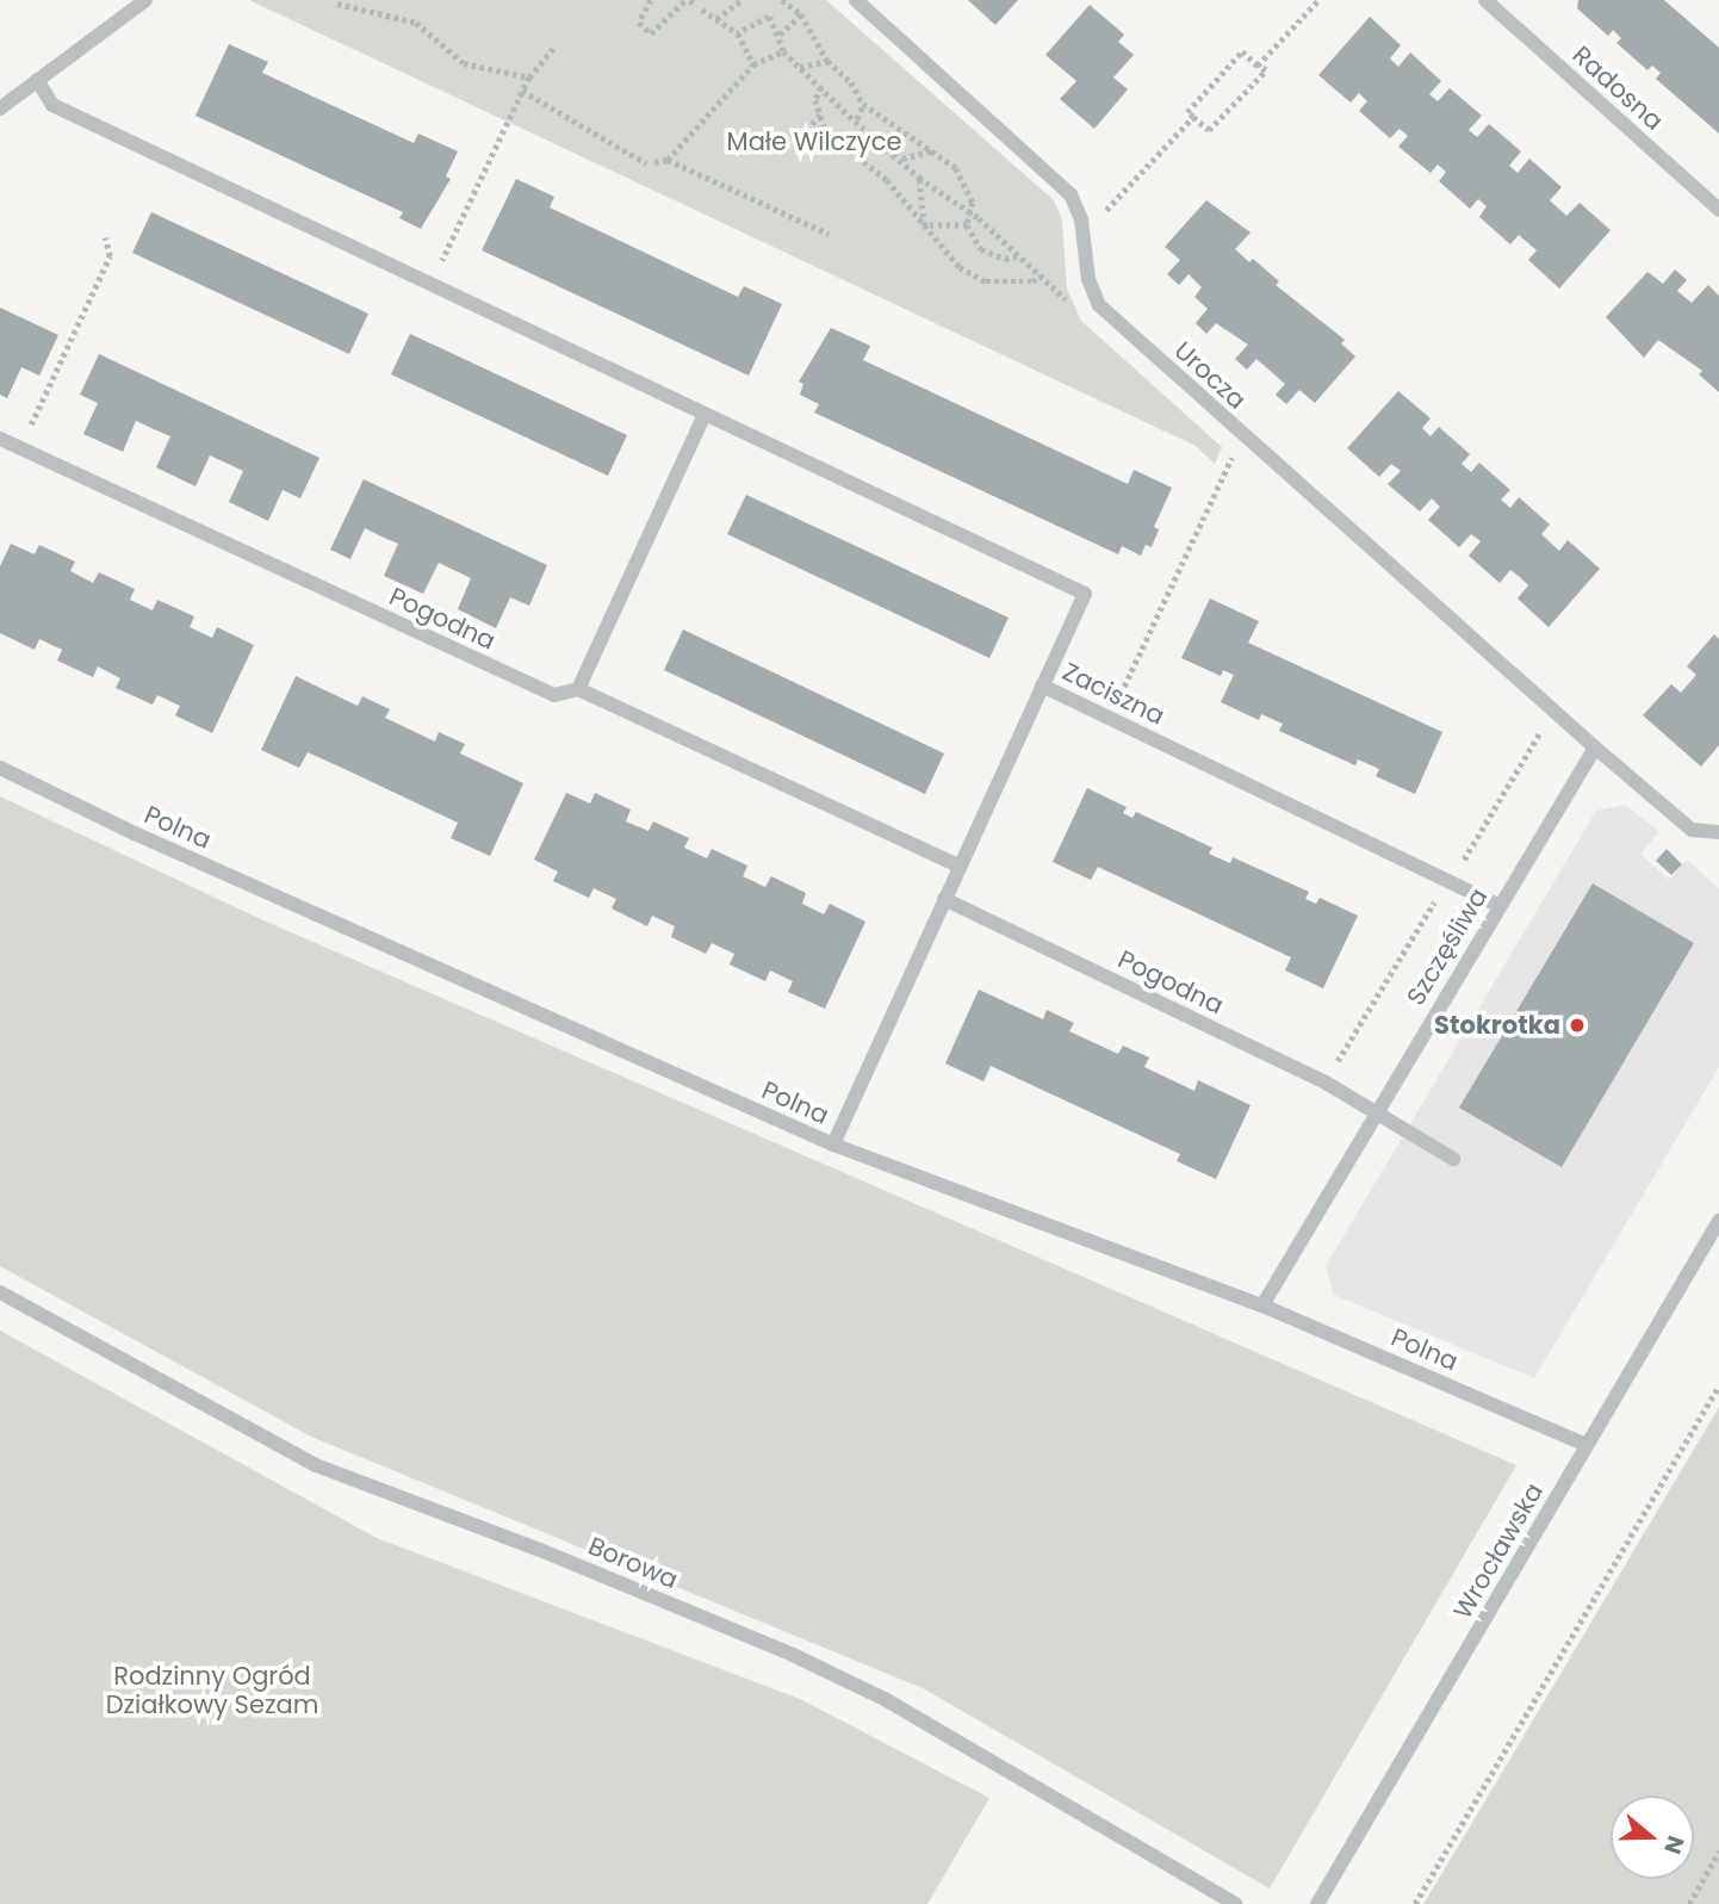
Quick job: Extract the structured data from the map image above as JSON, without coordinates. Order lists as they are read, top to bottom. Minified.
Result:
{"streets":{"street":["Radosna","Urocza","Pogodna","Zaciszna","Polna","Szczęśliwa","Wrocławska","Borowa"]},"crossings":[["Urocza","Szczęśliwa"],["Pogodna","Szczęśliwa"],["Zaciszna","Szczęśliwa"],["Polna","Szczęśliwa"],["Polna","Wrocławska"]],"parks":["Małe Wilczyce","Rodzinny Ogród Działkowy Sezam"],"places":["Stokrotka"],"north":"right"}
